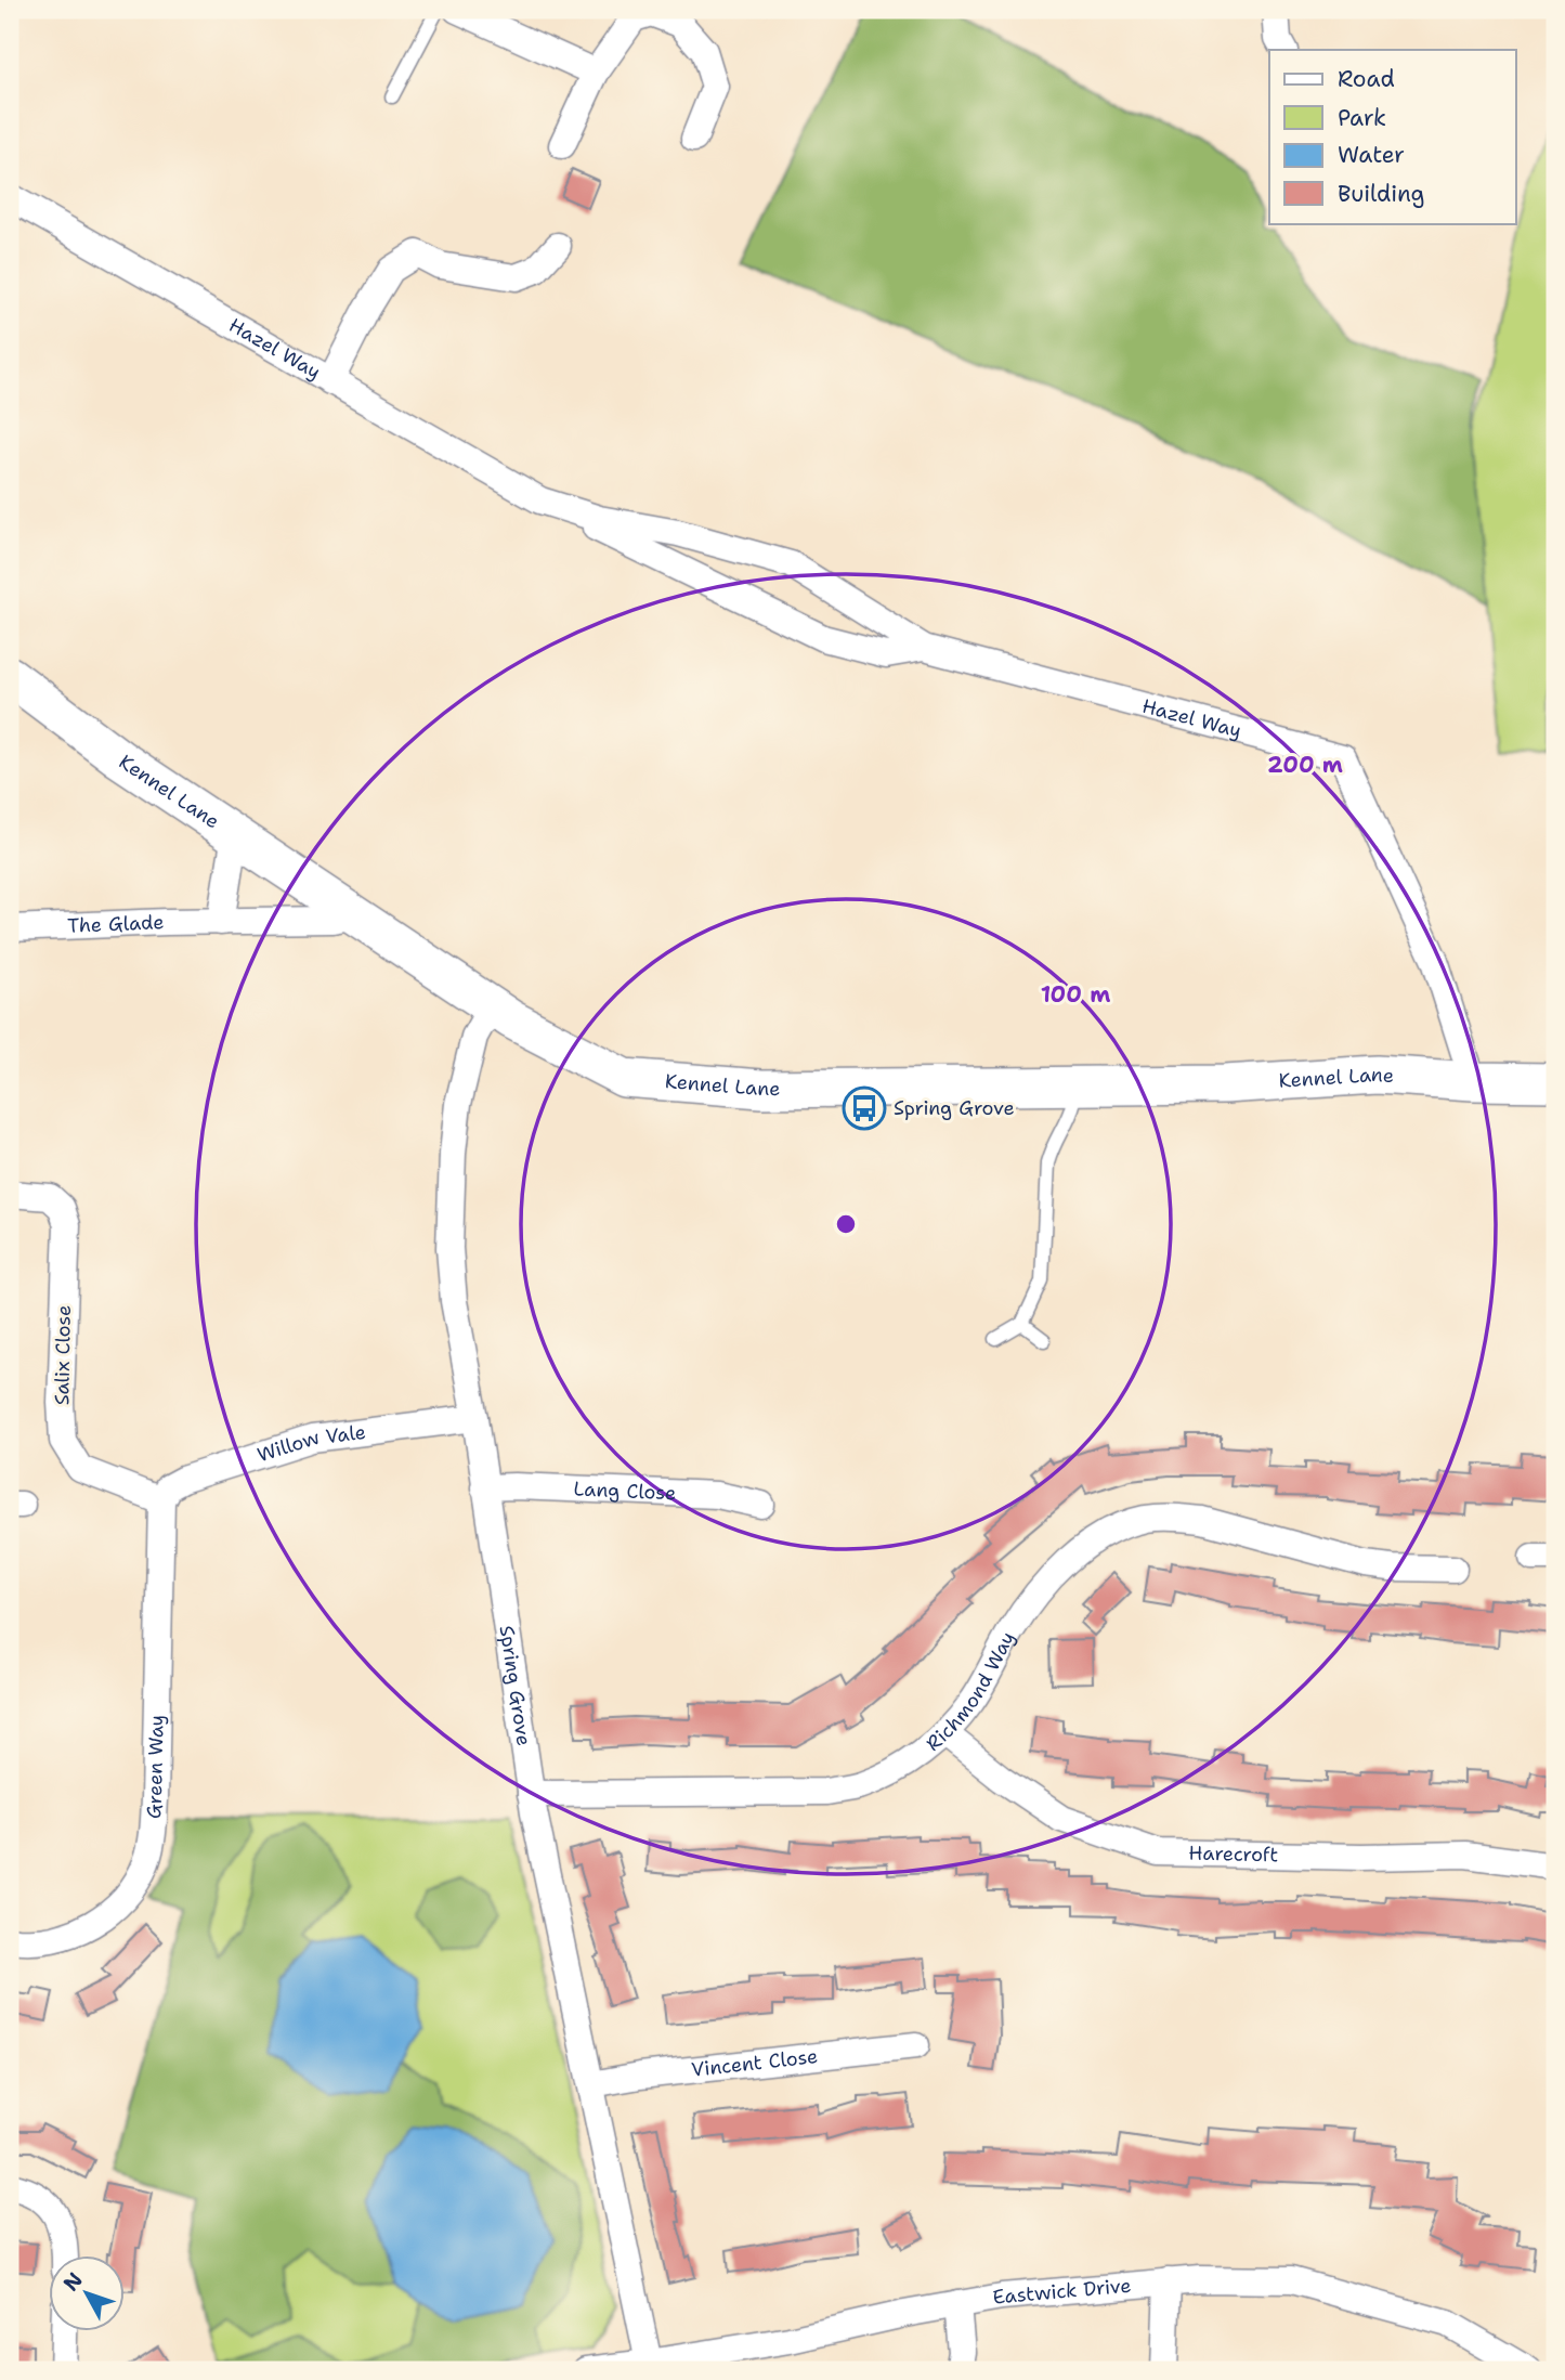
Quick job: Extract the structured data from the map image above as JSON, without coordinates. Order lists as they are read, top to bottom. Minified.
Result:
{"streets":{"street":["Hazel Way","Kennel Lane","The Glade","Salix Close","Willow Vale","Lang Close","Spring Grove","Richmond Way","Green Way","Harecroft","Vincent Close","Eastwick Drive"]},"crossings":[["Hazel Way","Kennel Lane"],["Kennel Lane","The Glade"],["Kennel Lane","Spring Grove"],["Salix Close","Willow Vale"],["Salix Close","Green Way"],["Willow Vale","Spring Grove"],["Willow Vale","Green Way"],["Lang Close","Spring Grove"],["Spring Grove","Richmond Way"],["Spring Grove","Vincent Close"],["Spring Grove","Eastwick Drive"],["Richmond Way","Harecroft"]],"places":{"bus stop":["Spring Grove"]},"legend":["Road","Park","Water","Building"],"north":"top left","rings":["200 m","100 m"]}
